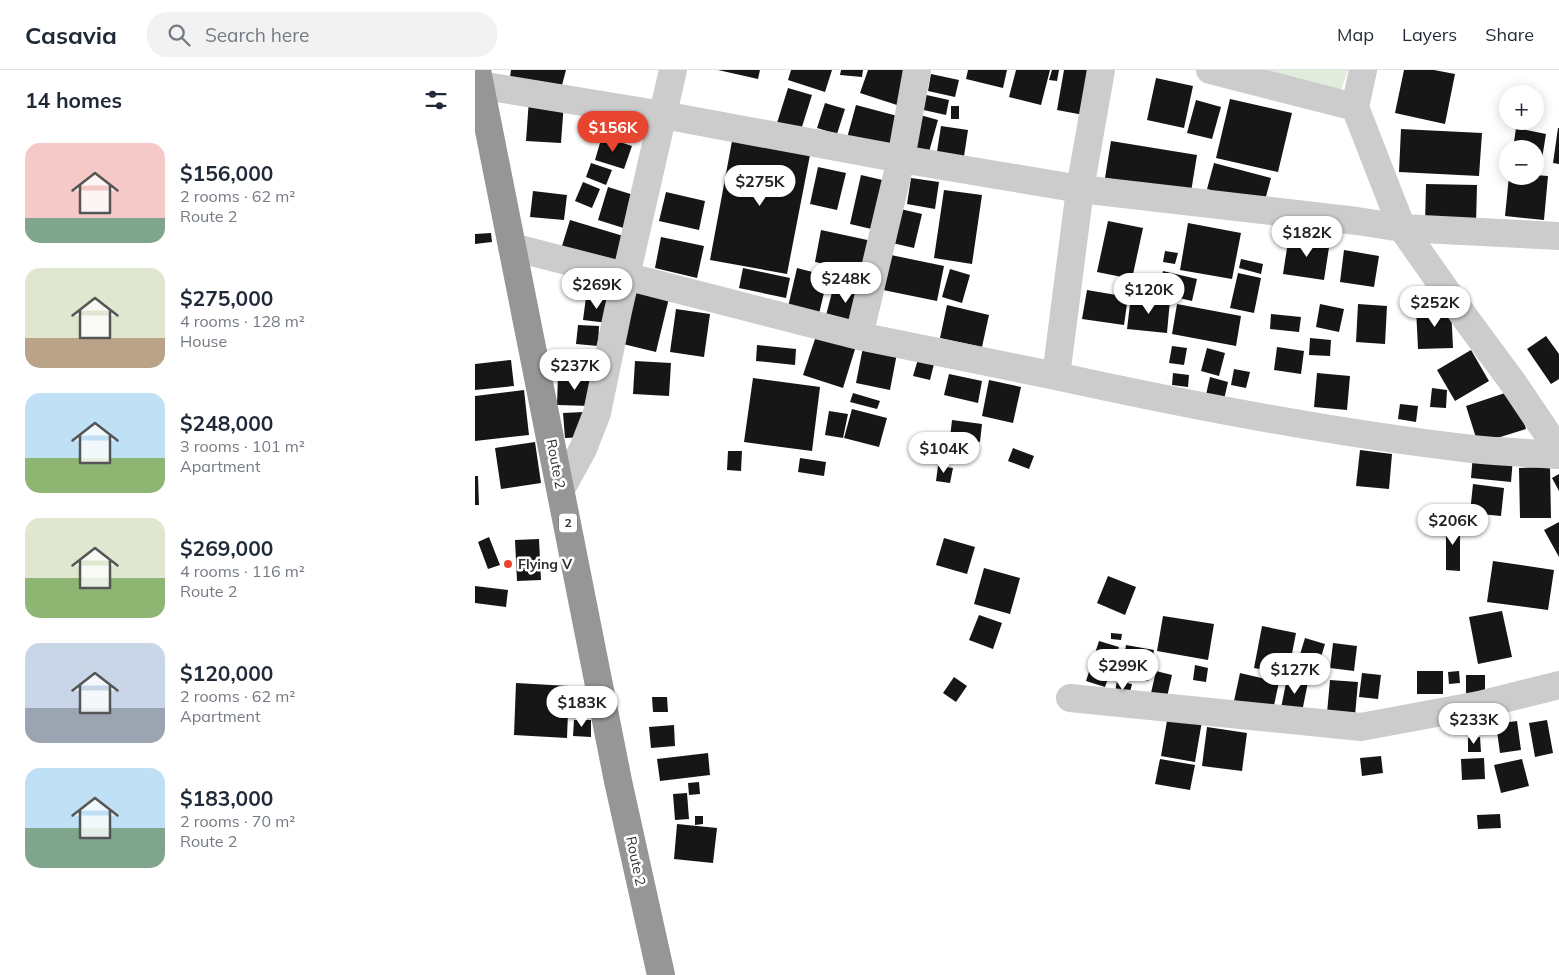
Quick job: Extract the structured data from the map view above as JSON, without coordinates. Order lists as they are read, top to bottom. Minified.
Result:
{"streets":{"highway":["Route 2","2"]},"places":["Flying V"],"page":{"header":"Casavia","search":"Search here","nav":["Map","Layers","Share"],"heading":"14 homes","map_buttons":["+","−"],"price":["$156K","$275K","$182K","$248K","$269K","$120K","$252K","$237K","$104K","$206K","$299K","$127K","$183K","$233K"],"list":[{"name":"$156,000","note":"2 rooms · 62 m² · Route 2"},{"name":"$275,000","note":"4 rooms · 128 m² · House"},{"name":"$248,000","note":"3 rooms · 101 m² · Apartment"},{"name":"$269,000","note":"4 rooms · 116 m² · Route 2"},{"name":"$120,000","note":"2 rooms · 62 m² · Apartment"},{"name":"$183,000","note":"2 rooms · 70 m² · Route 2"}]}}
